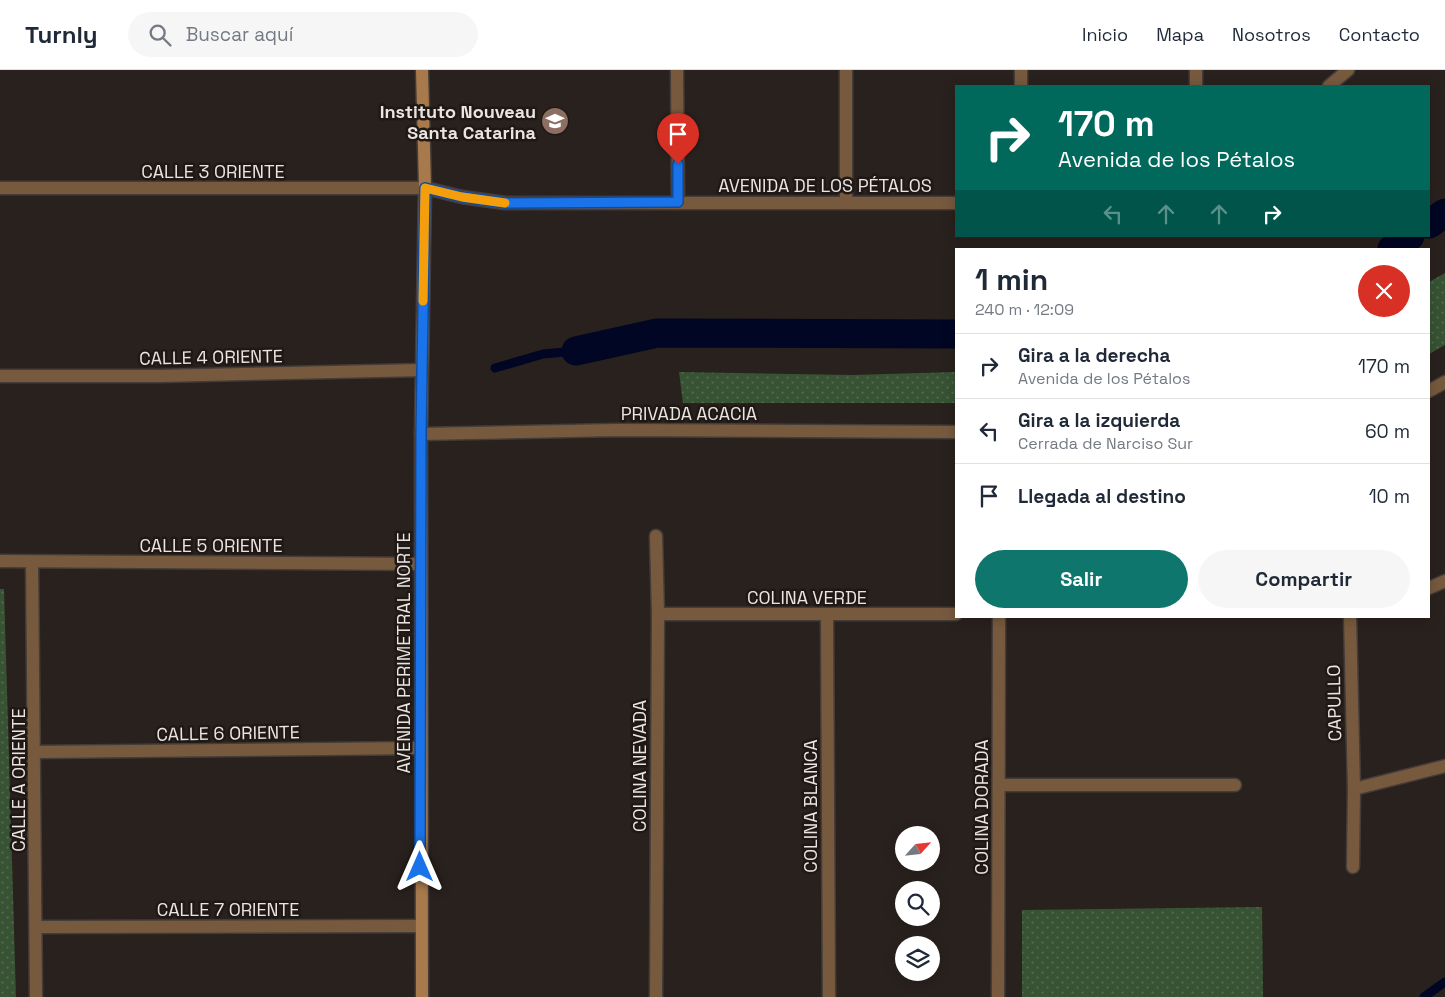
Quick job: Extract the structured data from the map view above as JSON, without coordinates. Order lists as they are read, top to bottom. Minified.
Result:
{"streets":{"street":["CALLE 3 ORIENTE","AVENIDA DE LOS PÉTALOS","CALLE 4 ORIENTE","PRIVADA ACACIA","CALLE 5 ORIENTE","COLINA VERDE","AVENIDA PERIMETRAL NORTE","CAPULLO","CALLE 6 ORIENTE","COLINA NEVADA","CALLE A ORIENTE","COLINA BLANCA","COLINA DORADA","CALLE 7 ORIENTE"]},"crossings":[["CALLE 3 ORIENTE","AVENIDA DE LOS PÉTALOS"],["CALLE 3 ORIENTE","AVENIDA PERIMETRAL NORTE"],["AVENIDA DE LOS PÉTALOS","AVENIDA PERIMETRAL NORTE"],["CALLE 4 ORIENTE","AVENIDA PERIMETRAL NORTE"],["PRIVADA ACACIA","AVENIDA PERIMETRAL NORTE"],["CALLE 5 ORIENTE","AVENIDA PERIMETRAL NORTE"],["CALLE 5 ORIENTE","CALLE A ORIENTE"],["COLINA VERDE","COLINA NEVADA"],["COLINA VERDE","COLINA BLANCA"],["AVENIDA PERIMETRAL NORTE","CALLE 6 ORIENTE"],["AVENIDA PERIMETRAL NORTE","CALLE 7 ORIENTE"],["CALLE 6 ORIENTE","CALLE A ORIENTE"],["CALLE A ORIENTE","CALLE 7 ORIENTE"]],"places":{"school or university":["Instituto Nouveau Santa Catarina"]},"north":"top right","page":{"header":"Turnly","search":"Buscar aquí","nav":["Inicio","Mapa","Nosotros","Contacto"],"turn":["170 m","Avenida de los Pétalos"],"heading":["1 min","240 m · 12:09"],"list":[{"name":"Gira a la derecha","note":"Avenida de los Pétalos","value":"170 m"},{"name":"Gira a la izquierda","note":"Cerrada de Narciso Sur","value":"60 m"},{"name":"Llegada al destino","value":"10 m"}],"buttons":["Salir","Compartir"]}}
